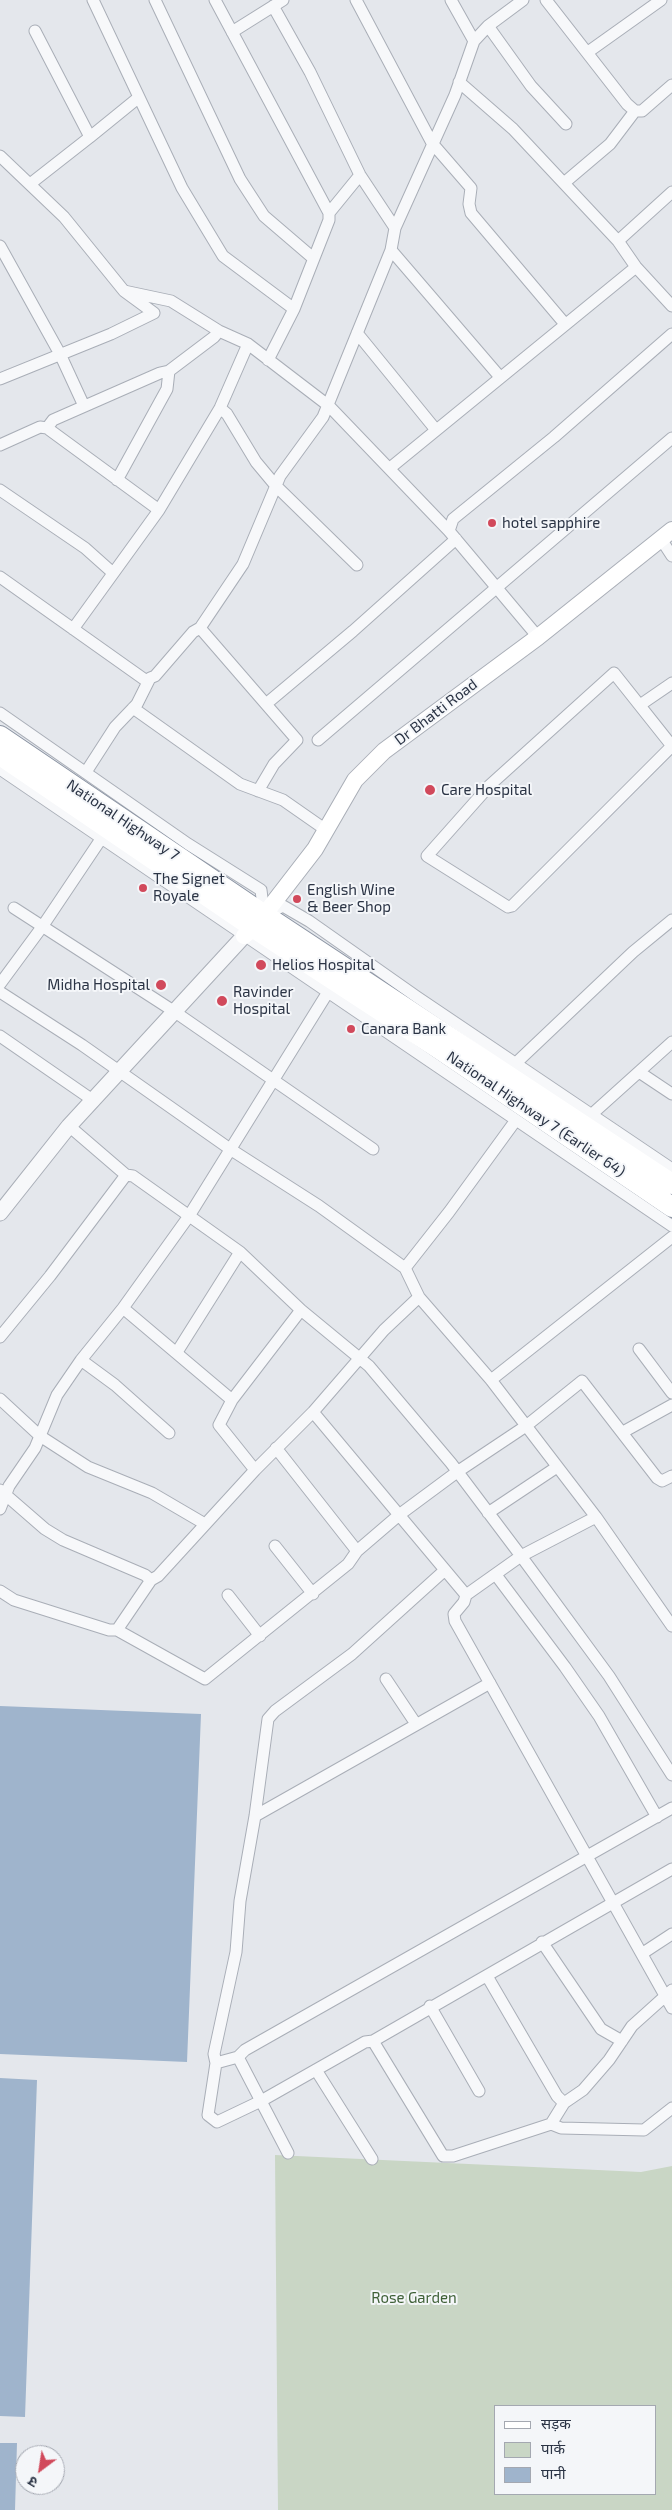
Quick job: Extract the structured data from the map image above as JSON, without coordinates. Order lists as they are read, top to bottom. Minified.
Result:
{"streets":{"highway":["National Highway 7","National Highway 7 (Earlier 64)"],"main road":["Dr Bhatti Road"]},"crossings":[["Dr Bhatti Road","National Highway 7"],["Dr Bhatti Road","National Highway 7 (Earlier 64)"],["National Highway 7","National Highway 7 (Earlier 64)"]],"parks":["Rose Garden"],"places":["hotel sapphire","Care Hospital","The Signet Royale","English Wine & Beer Shop","Helios Hospital","Midha Hospital","Ravinder Hospital","Canara Bank"],"legend":["सड़क","पार्क","पानी"],"north":"bottom left"}
